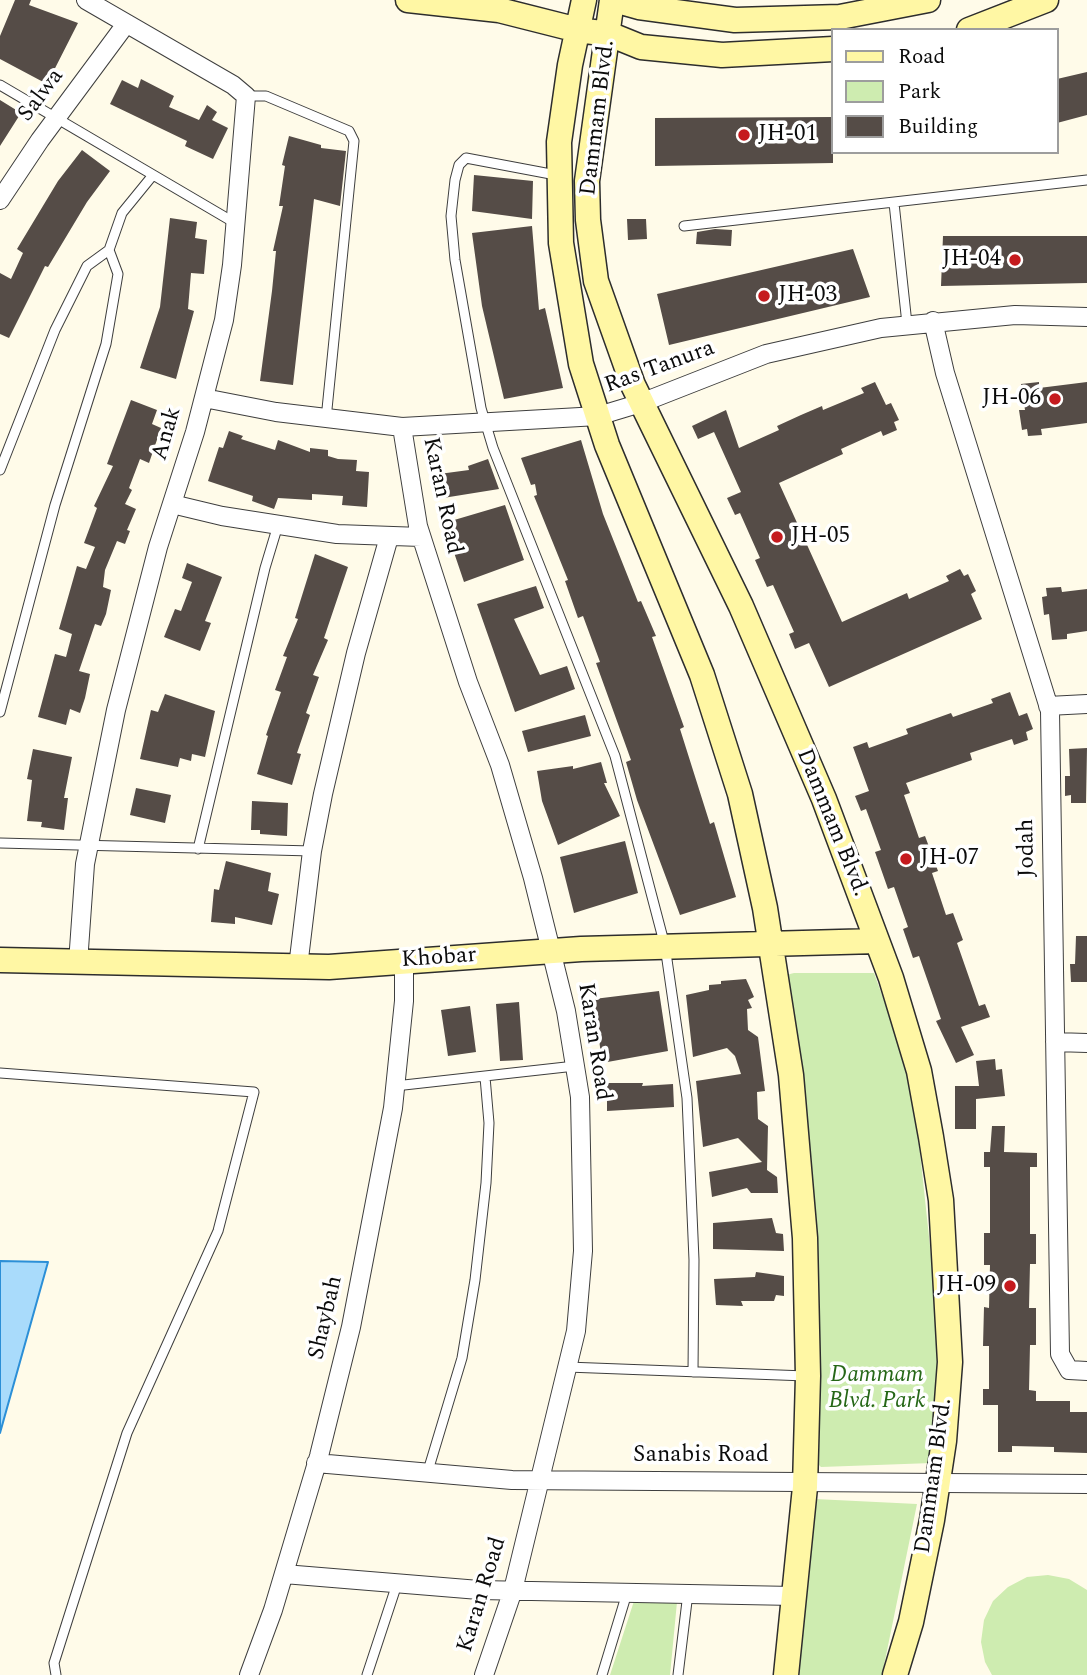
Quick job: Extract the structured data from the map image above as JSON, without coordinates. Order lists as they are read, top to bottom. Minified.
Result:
{"streets":{"main road":["Dammam Blvd.","Khobar"],"street":["Salwa","Ras Tanura","Anak","Karan Road","Jodah","Shaybah","Sanabis Road"]},"crossings":[["Dammam Blvd.","Ras Tanura"],["Dammam Blvd.","Khobar"],["Dammam Blvd.","Sanabis Road"],["Ras Tanura","Anak"],["Ras Tanura","Karan Road"],["Ras Tanura","Jodah"],["Anak","Khobar"],["Karan Road","Khobar"],["Karan Road","Sanabis Road"],["Khobar","Shaybah"],["Shaybah","Sanabis Road"]],"parks":["Dammam Blvd. Park"],"places":["JH-01","JH-04","JH-03","JH-06","JH-05","JH-07","JH-09"],"legend":["Road","Park","Building"]}
